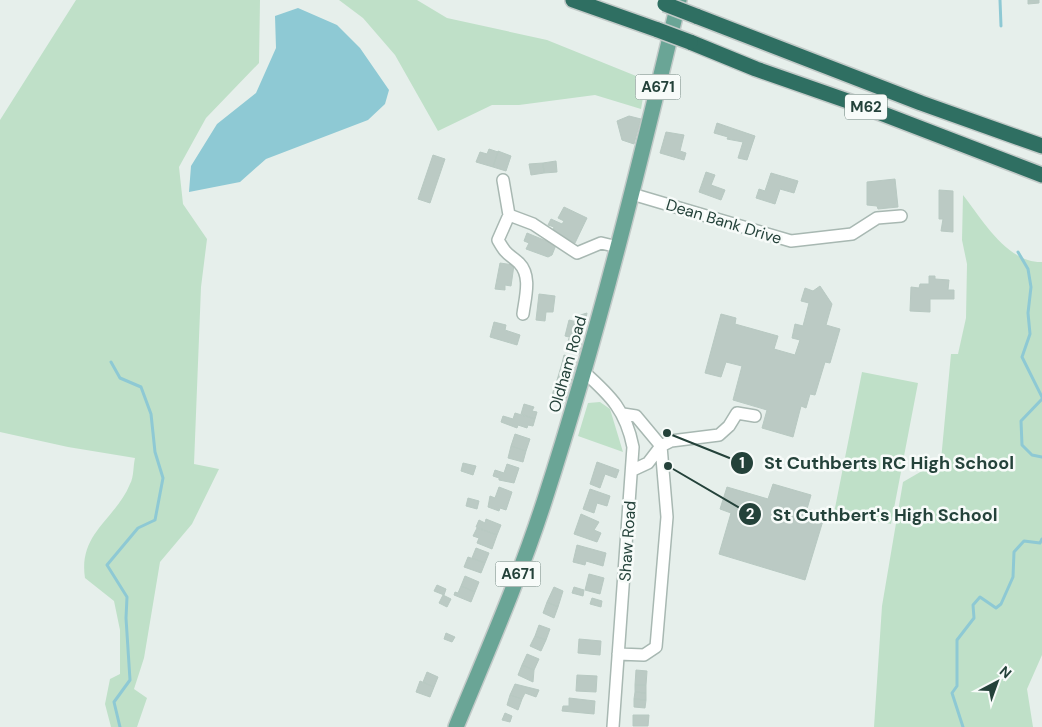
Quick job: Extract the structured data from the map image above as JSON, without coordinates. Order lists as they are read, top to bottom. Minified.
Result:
{"streets":{"highway":["M62"],"main road":["A671","Oldham Road"],"street":["Dean Bank Drive","Shaw Road"]},"crossings":[["M62","Oldham Road"],["Dean Bank Drive","Oldham Road"],["Oldham Road","Shaw Road"]],"places":["St Cuthberts RC High School","St Cuthbert's High School"],"north":"top right"}
